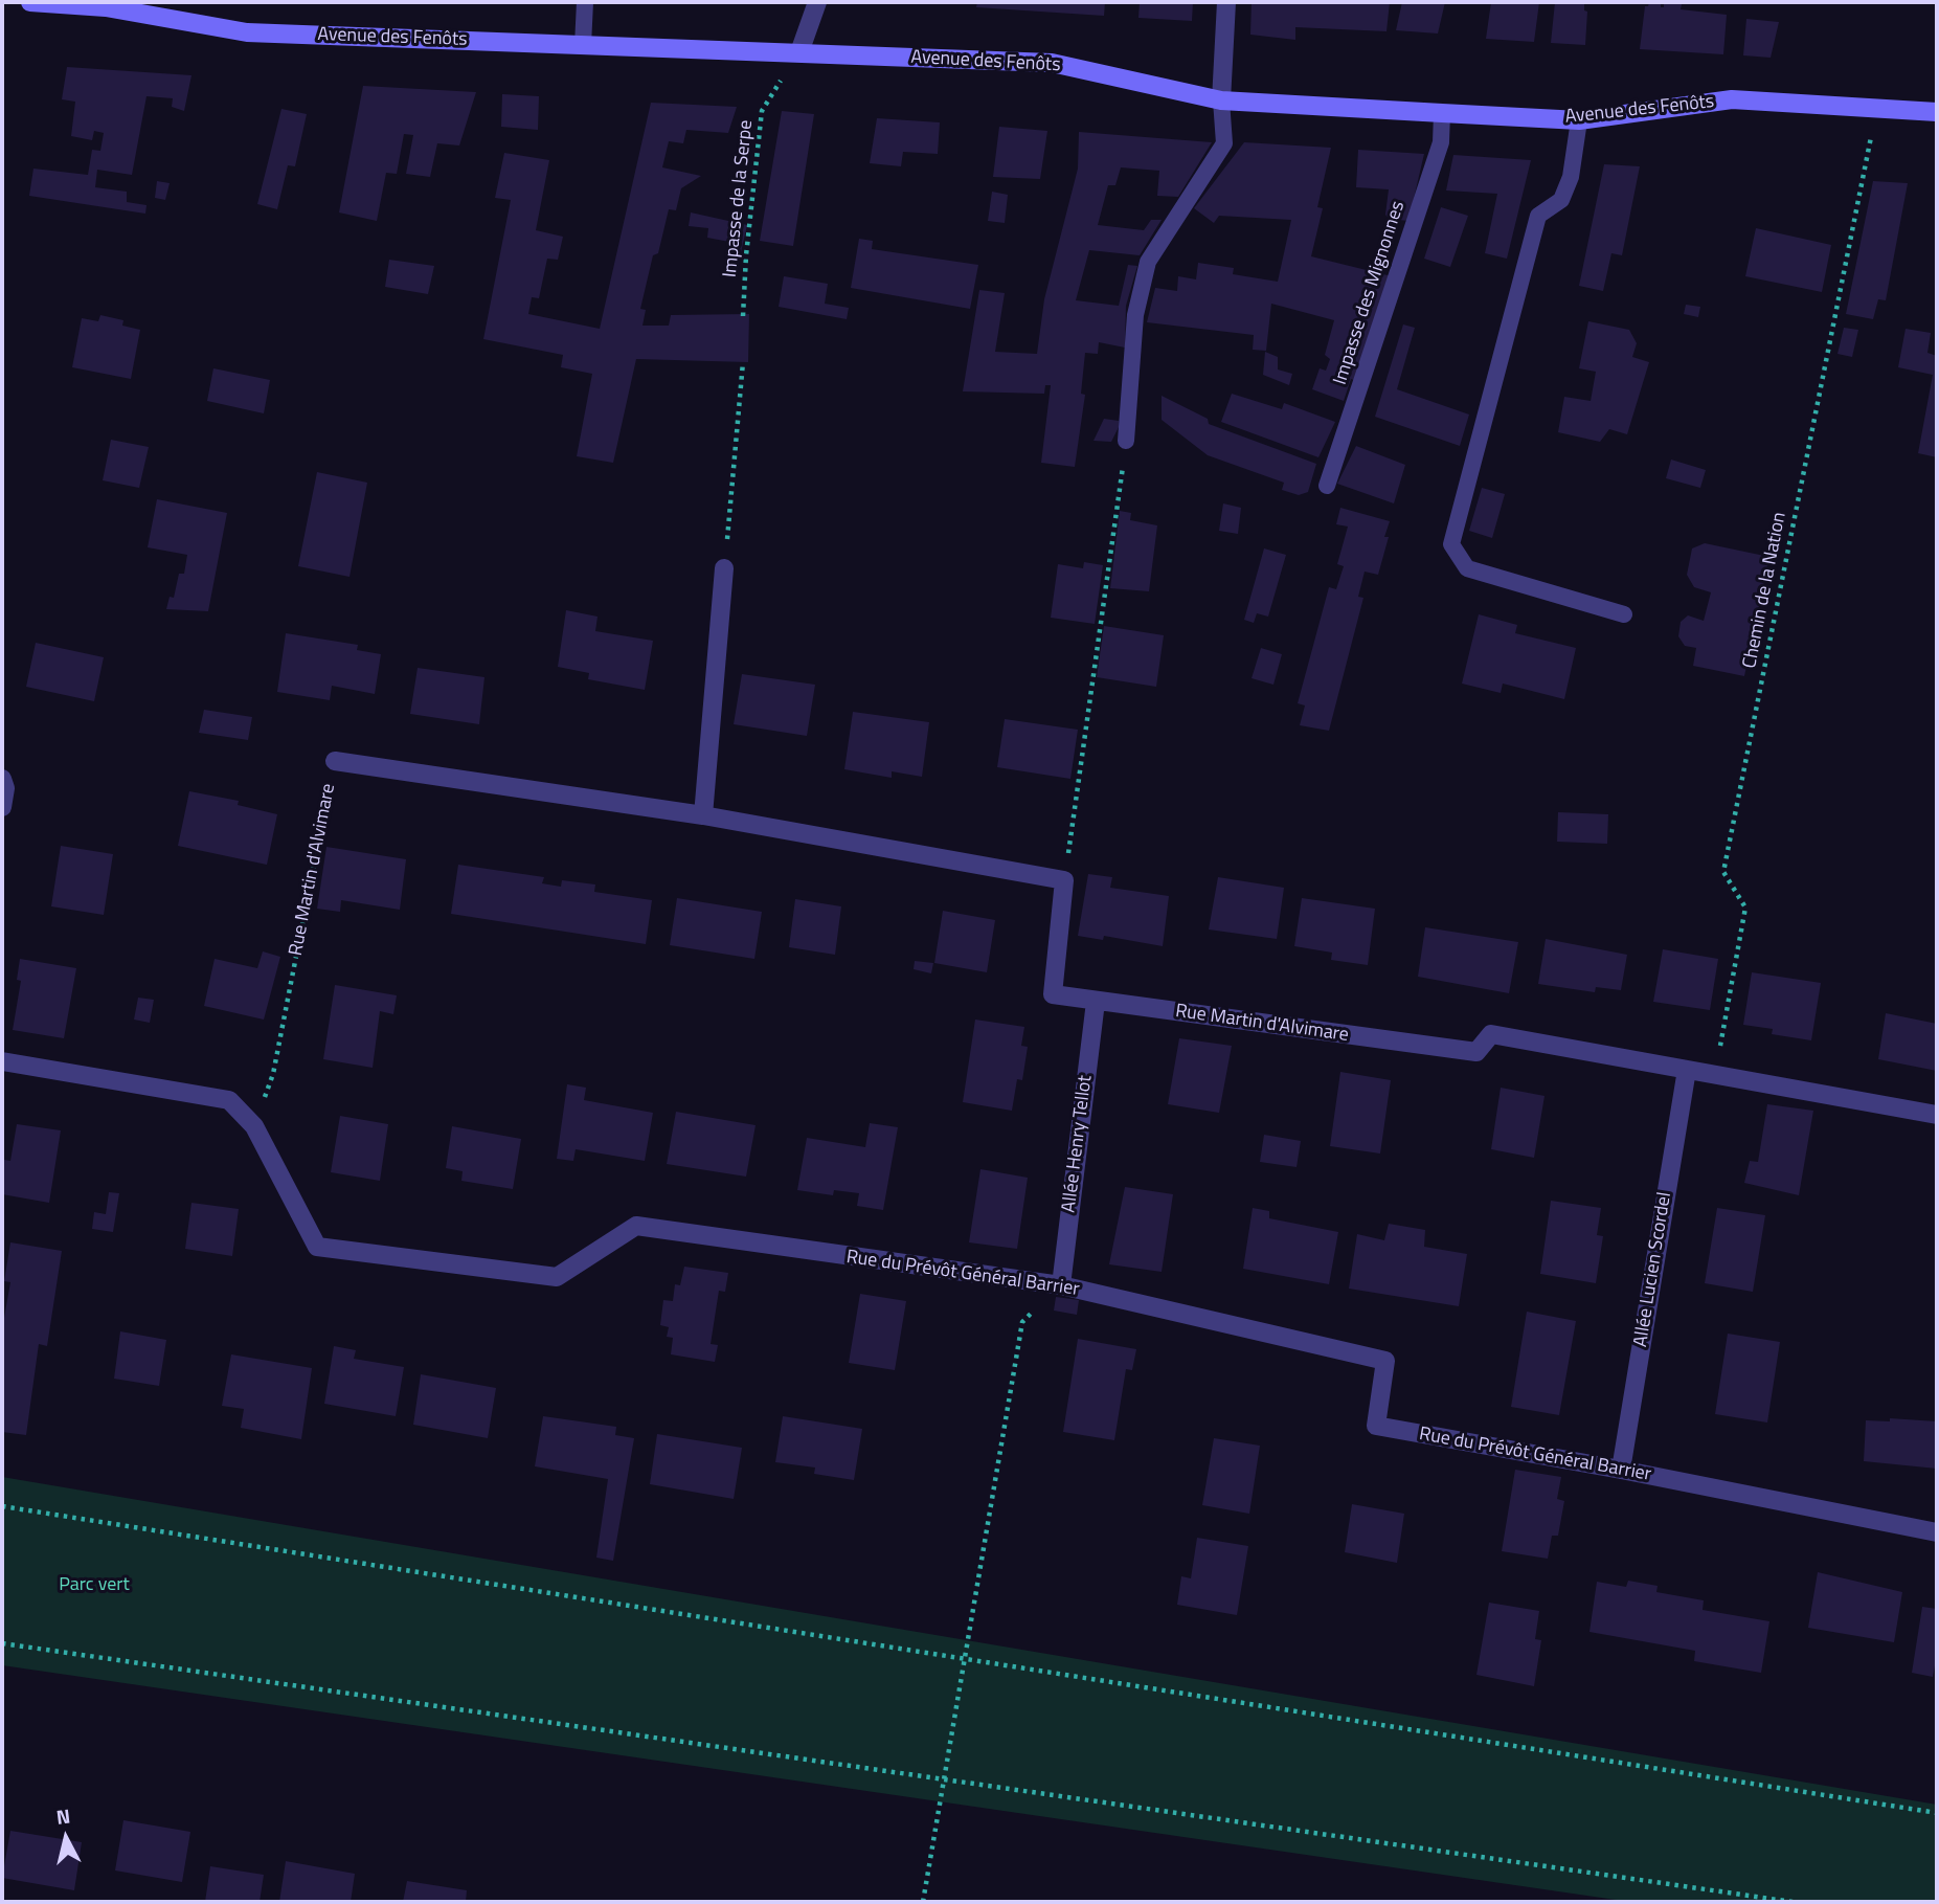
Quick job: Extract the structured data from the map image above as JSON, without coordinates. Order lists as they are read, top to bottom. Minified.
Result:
{"streets":{"main road":["Avenue des Fenôts"],"street":["Rue Martin d'Alvimare","Allée Henry Tellot","Allée Lucien Scordel","Rue du Prévôt Général Barrier"],"lane":["Impasse des Mignonnes"],"path":["Impasse de la Serpe","Chemin de la Nation"]},"crossings":[["Avenue des Fenôts","Impasse de la Serpe"],["Avenue des Fenôts","Impasse des Mignonnes"],["Avenue des Fenôts","Chemin de la Nation"],["Chemin de la Nation","Rue Martin d'Alvimare"],["Rue Martin d'Alvimare","Allée Henry Tellot"],["Rue Martin d'Alvimare","Allée Lucien Scordel"],["Rue Martin d'Alvimare","Rue du Prévôt Général Barrier"],["Allée Henry Tellot","Rue du Prévôt Général Barrier"],["Allée Lucien Scordel","Rue du Prévôt Général Barrier"]],"parks":["Parc vert"],"north":"top"}
